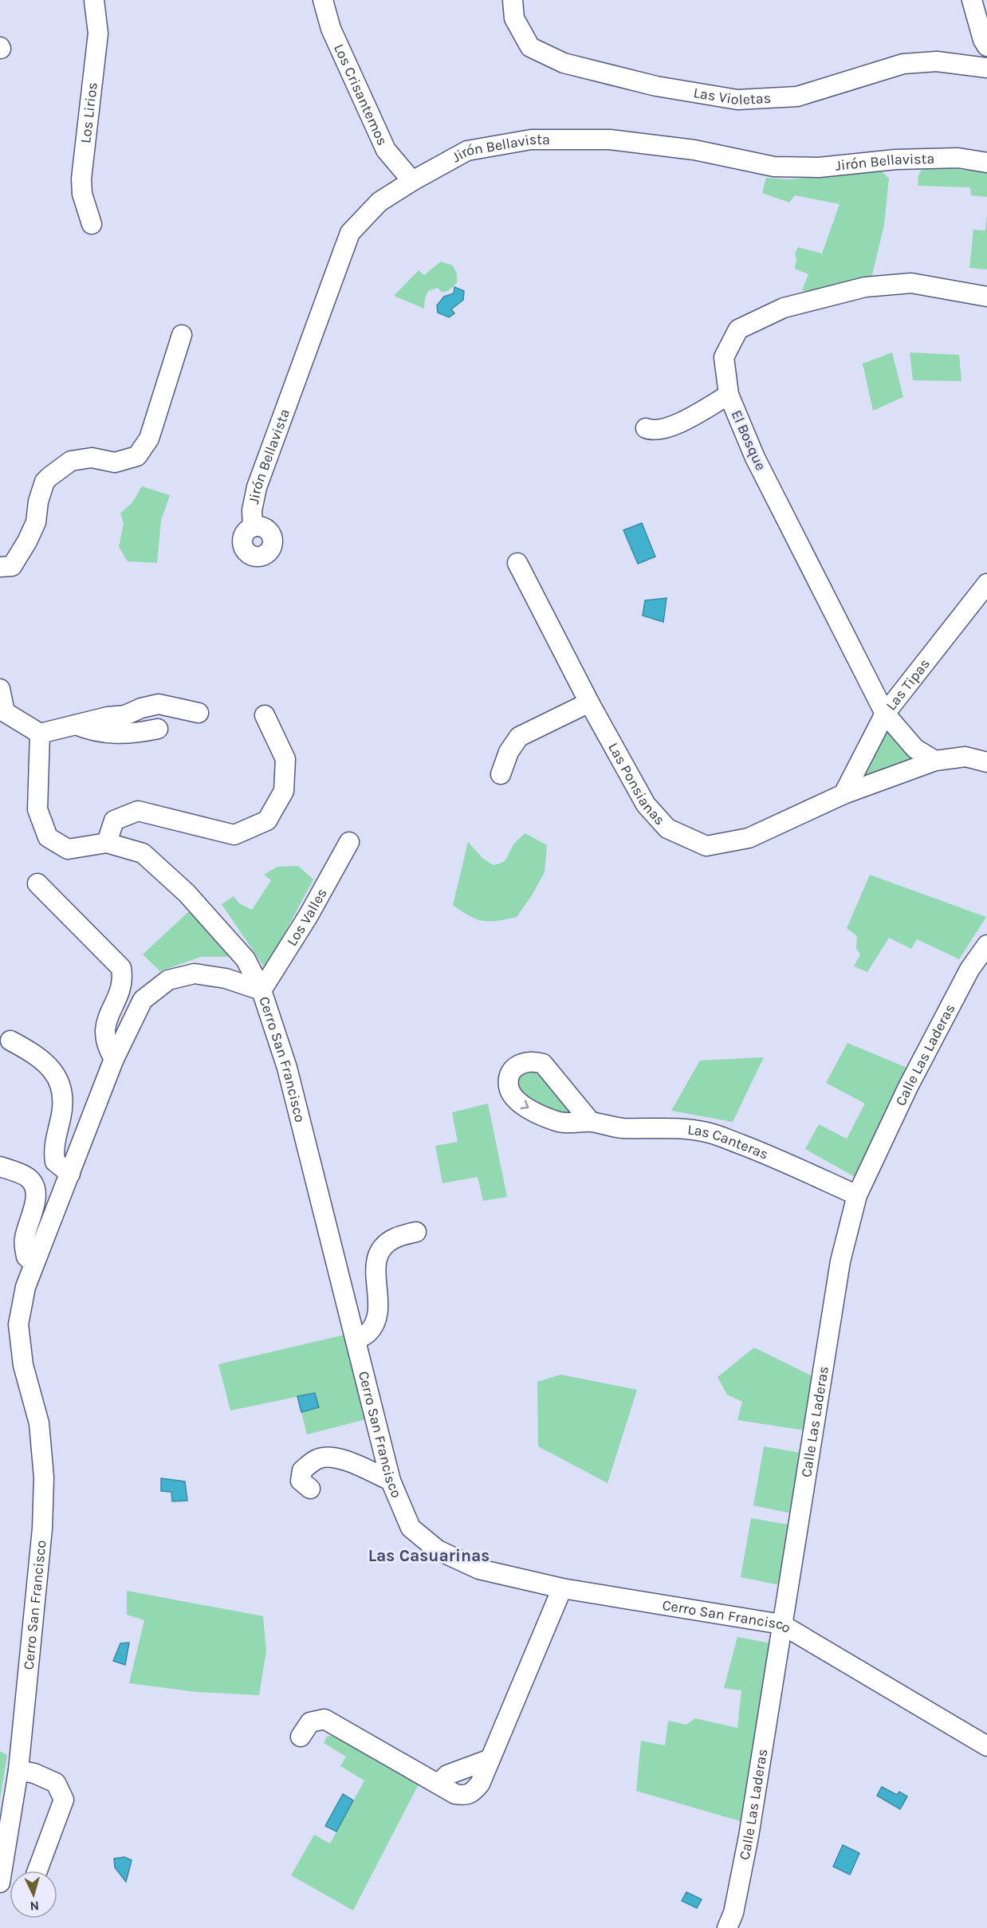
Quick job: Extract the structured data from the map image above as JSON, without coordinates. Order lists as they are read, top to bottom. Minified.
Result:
{"streets":{"street":["Los Crisantemos","Las Violetas","Los Lirios","Jirón Bellavista","El Bosque","Las Tipas","Las Ponsianas","Los Valles","Calle Las Laderas","Cerro San Francisco","Las Canteras"]},"crossings":[["Los Crisantemos","Jirón Bellavista"],["El Bosque","Las Tipas"],["El Bosque","Las Ponsianas"],["Las Tipas","Las Ponsianas"],["Los Valles","Cerro San Francisco"],["Calle Las Laderas","Cerro San Francisco"],["Calle Las Laderas","Las Canteras"]],"districts":["Las Casuarinas"],"north":"bottom"}
